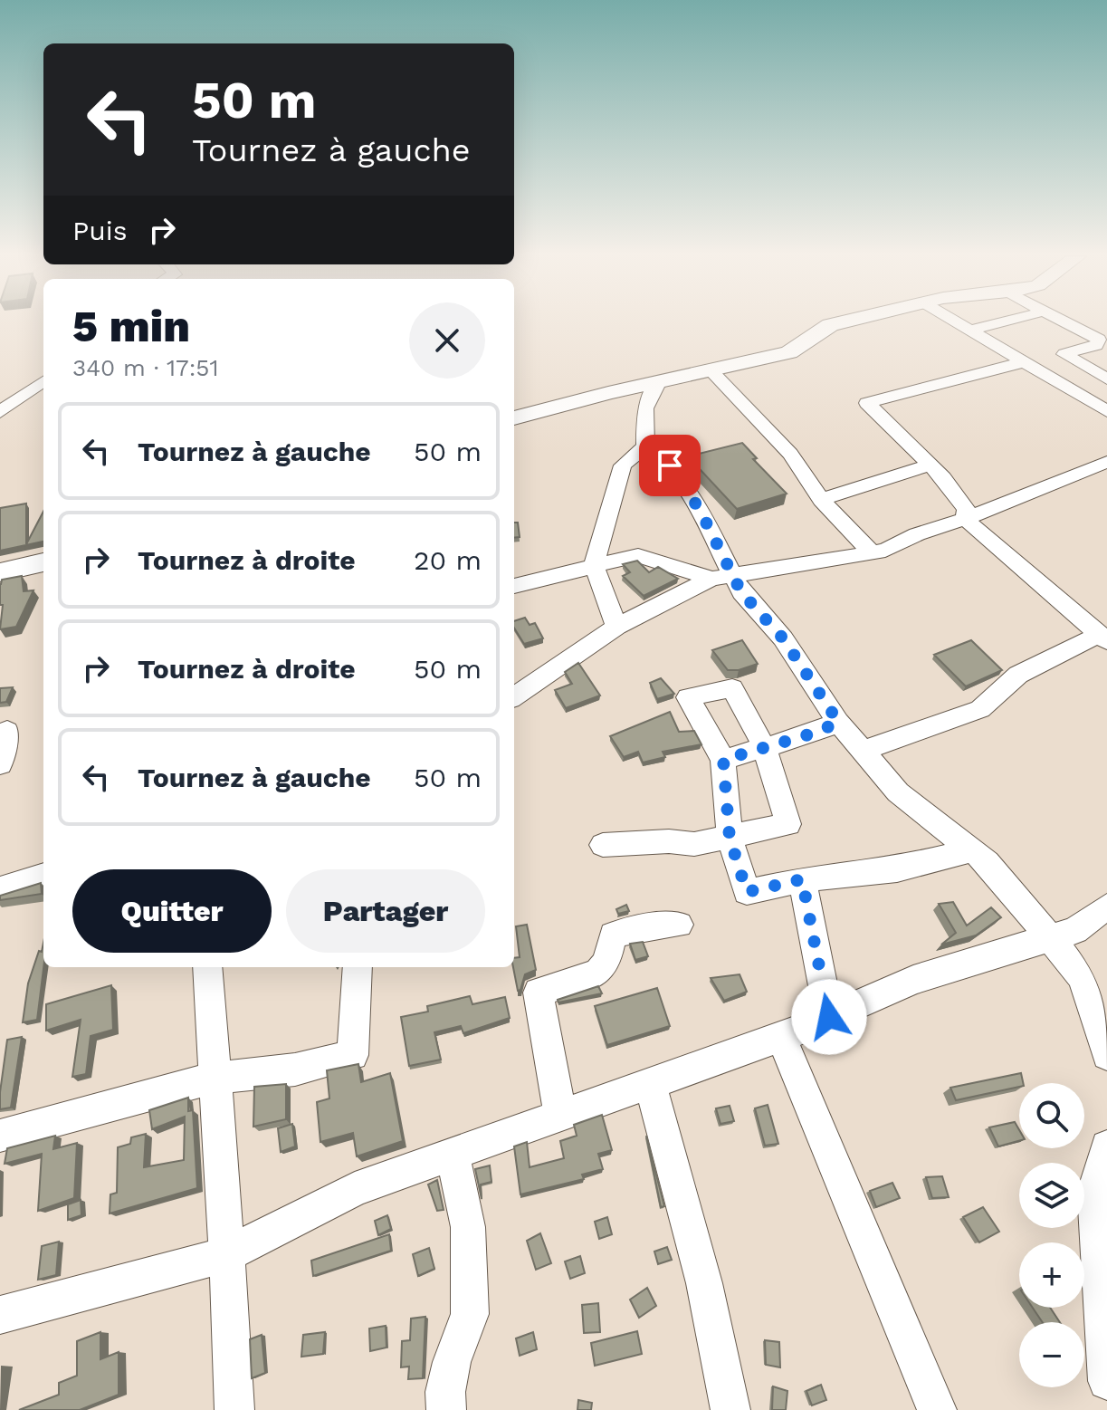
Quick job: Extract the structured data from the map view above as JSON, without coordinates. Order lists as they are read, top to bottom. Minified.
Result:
{"page":{"turn":["50 m","Tournez à gauche"],"then":"Puis","heading":["5 min","340 m · 17:51"],"list":[{"name":"Tournez à gauche","value":"50 m"},{"name":"Tournez à droite","value":"20 m"},{"name":"Tournez à droite","value":"50 m"},{"name":"Tournez à gauche","value":"50 m"}],"buttons":["Quitter","Partager"],"map_buttons":["+","−"]}}
